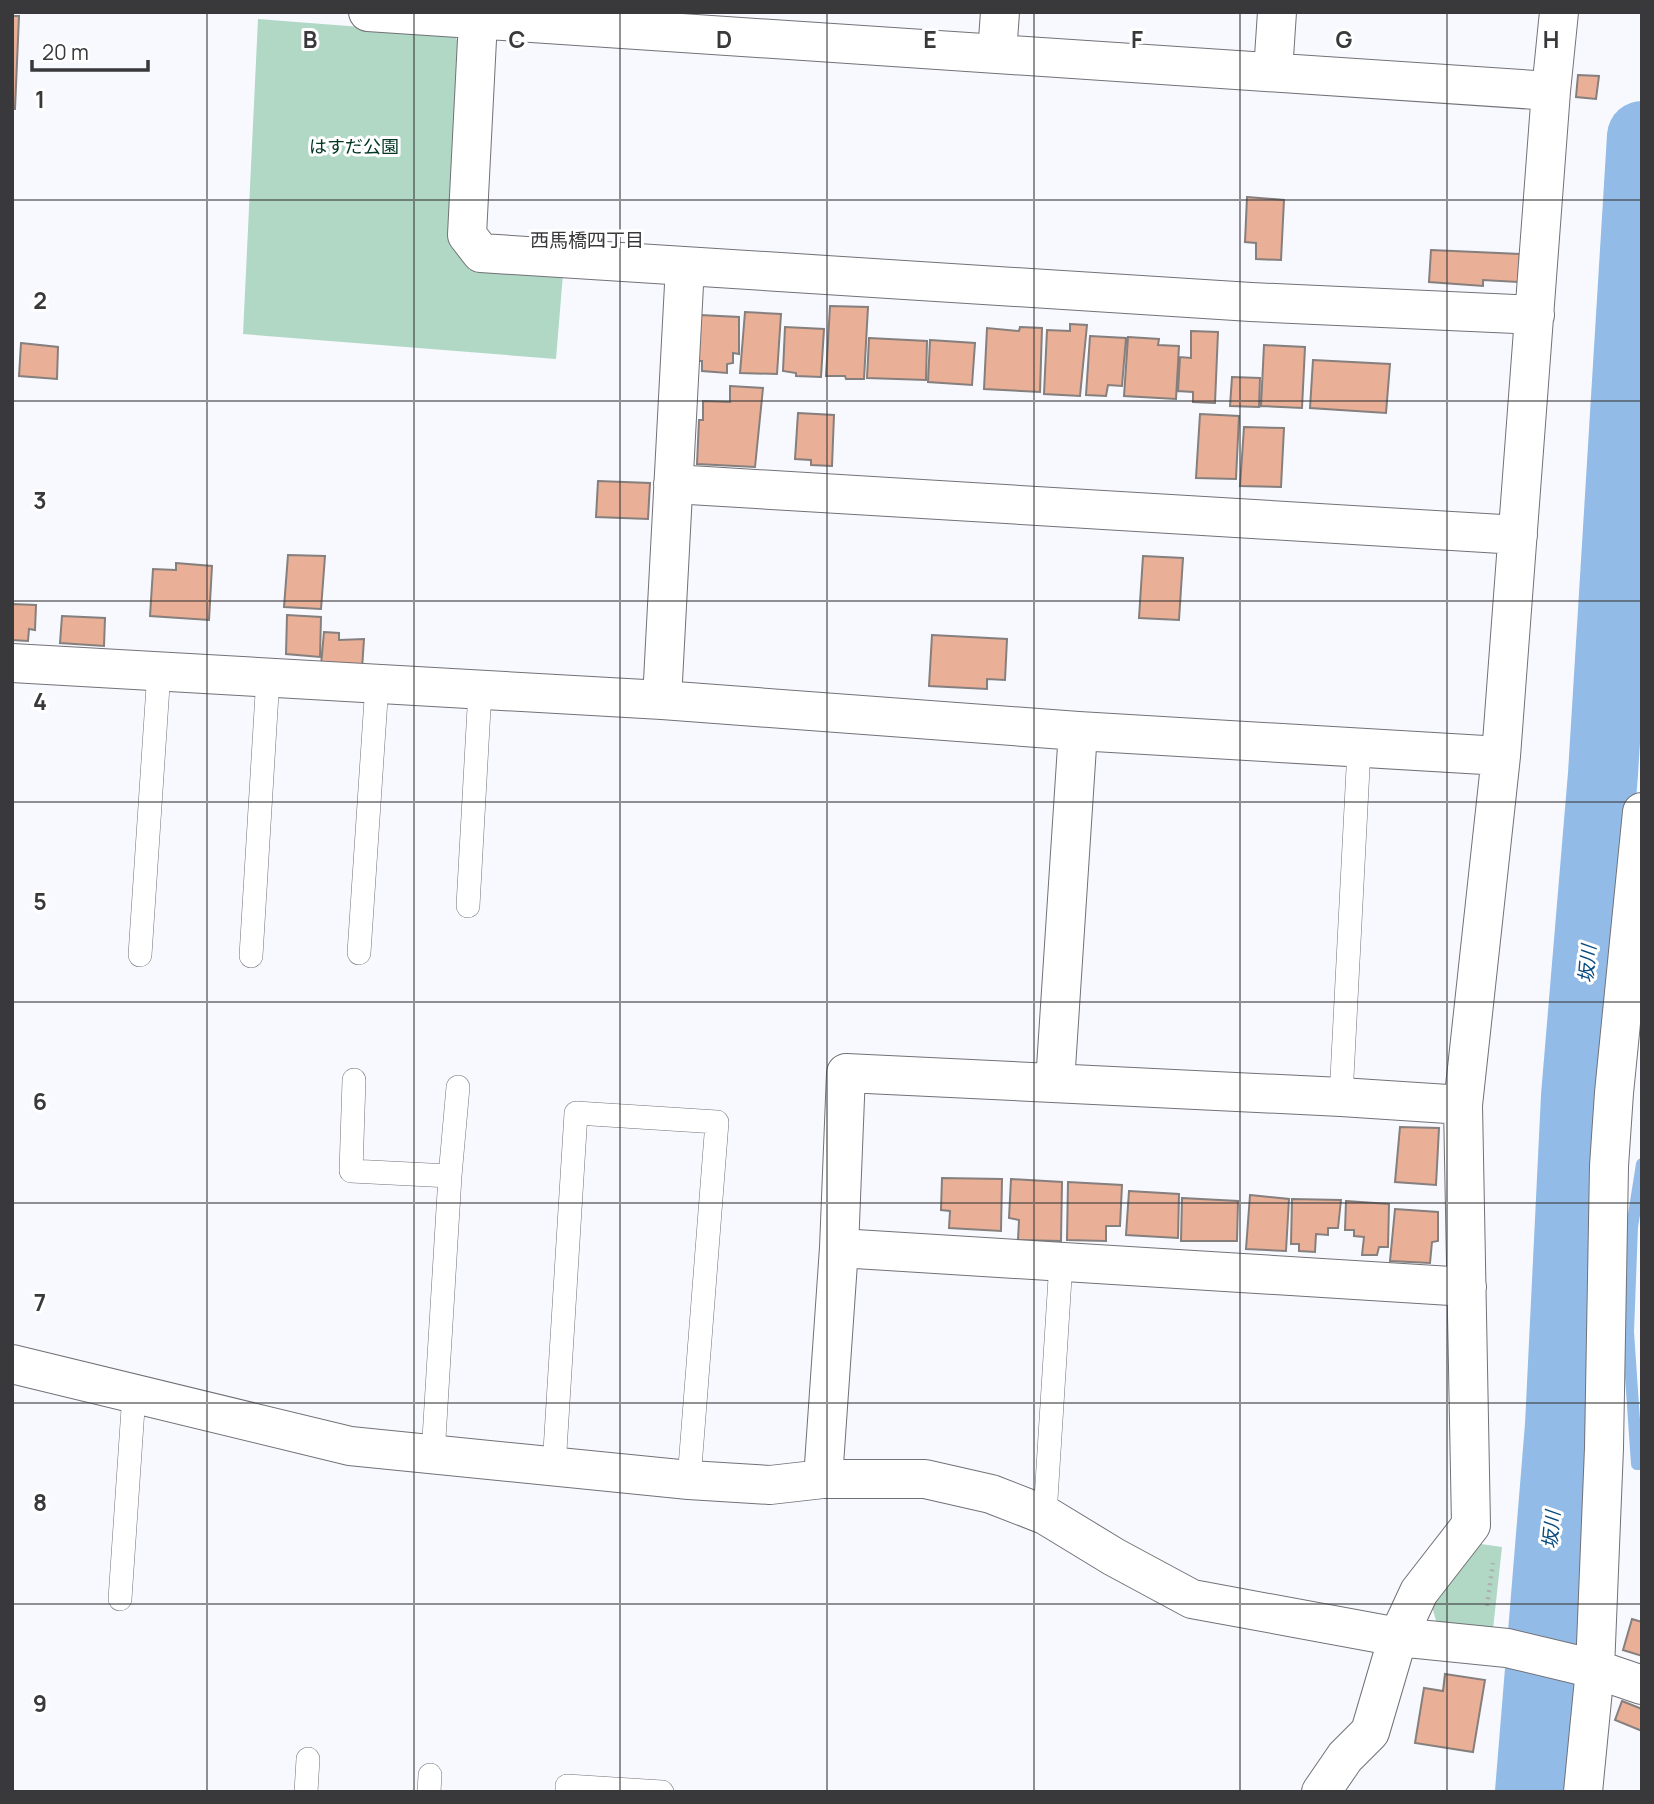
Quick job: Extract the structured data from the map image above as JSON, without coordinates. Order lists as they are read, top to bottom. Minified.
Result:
{"districts":["西馬橋四丁目"],"water":["坂川"],"parks":["はすだ公園"],"scale_bar":"20 m","grid":{"columns":["B","C","D","E","F","G","H"],"rows":["1","2","3","4","5","6","7","8","9"]}}
